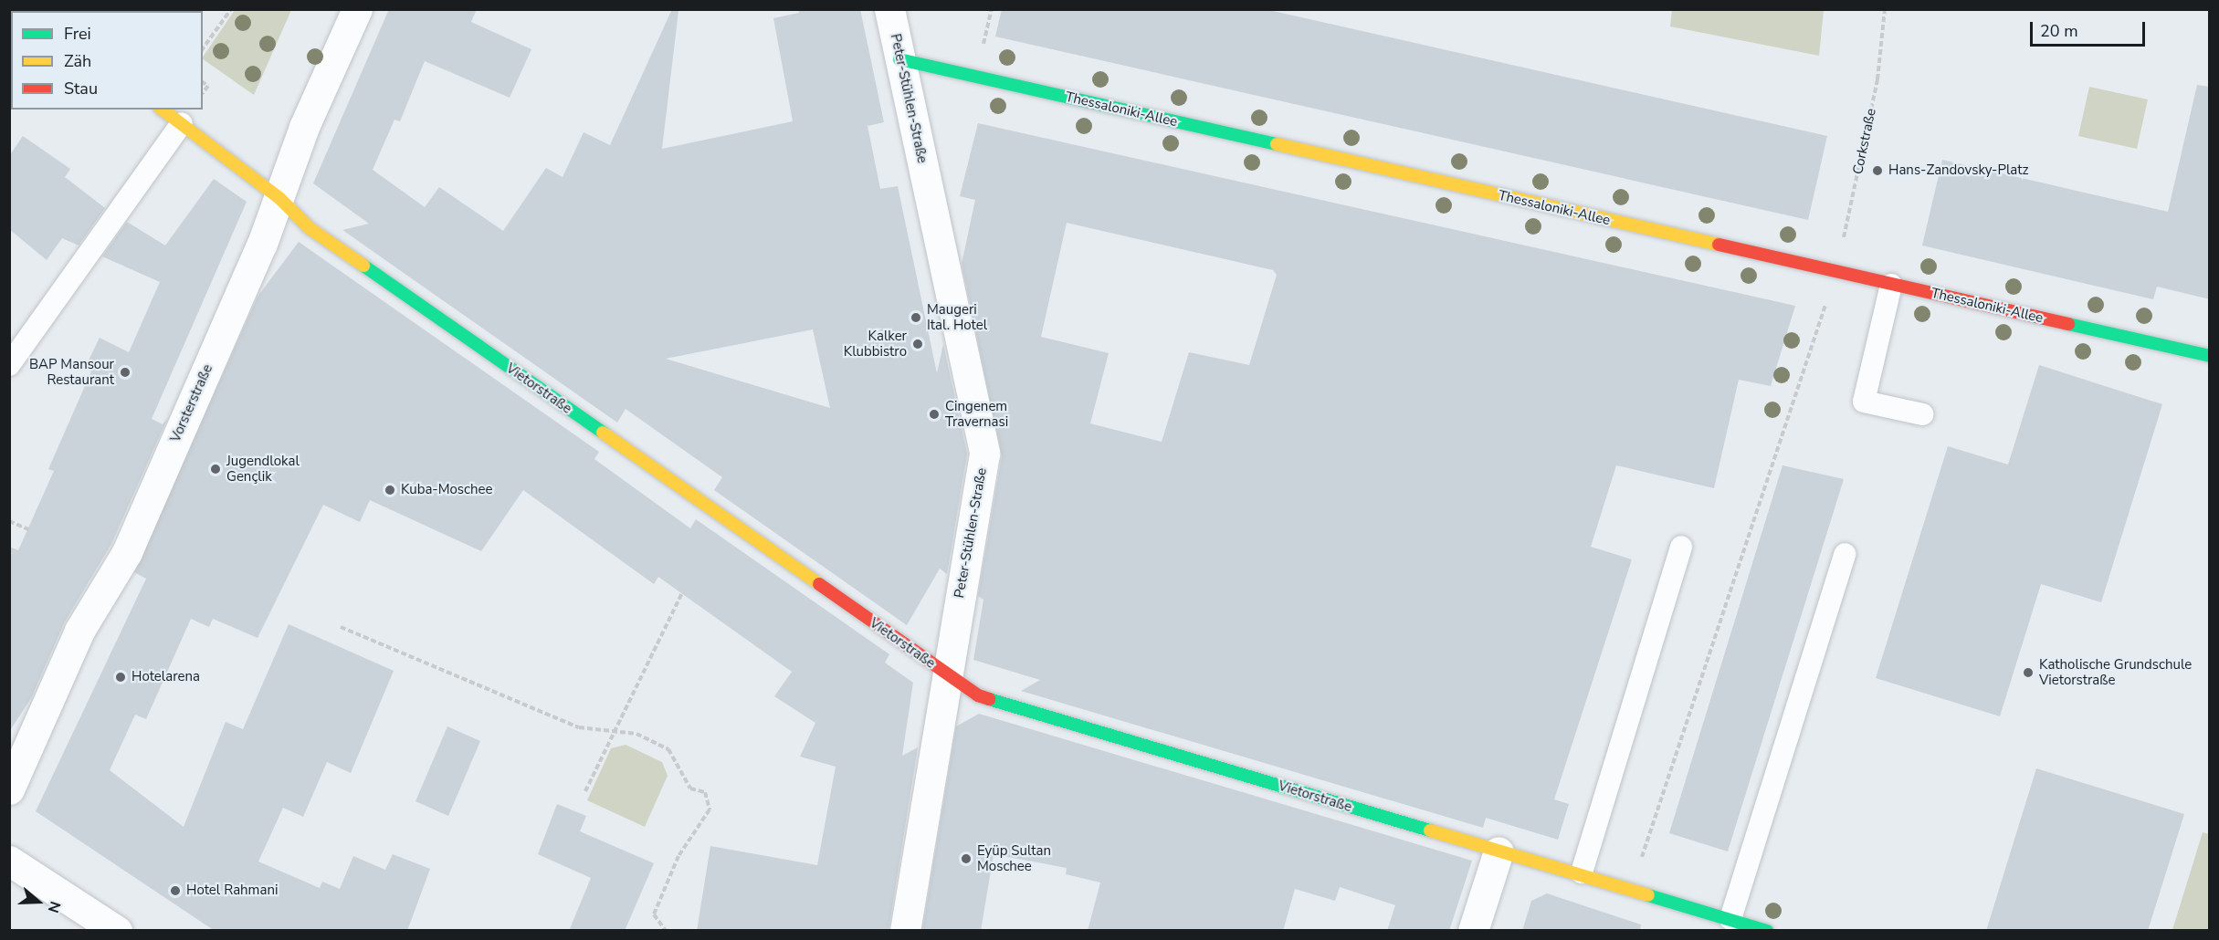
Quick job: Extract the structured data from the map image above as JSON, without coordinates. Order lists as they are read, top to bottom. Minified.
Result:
{"streets":{"street":["Peter-Stühlen-Straße","Thessaloniki-Allee","Vietorstraße","Vorsterstraße"],"path":["Corkstraße"]},"crossings":[["Peter-Stühlen-Straße","Thessaloniki-Allee"],["Peter-Stühlen-Straße","Vietorstraße"],["Thessaloniki-Allee","Corkstraße"],["Corkstraße","Vietorstraße"],["Vietorstraße","Vorsterstraße"]],"places":["Hans-Zandovsky-Platz","Maugeri Ital. Hotel","Kalker Klubbistro","BAP Mansour Restaurant","Cingenem Travernasi","Jugendlokal Gençlik","Kuba-Moschee","Katholische Grundschule Vietorstraße","Hotelarena","Eyüp Sultan Moschee","Hotel Rahmani"],"legend":["Frei","Zäh","Stau"],"scale_bar":"20 m","north":"right"}
